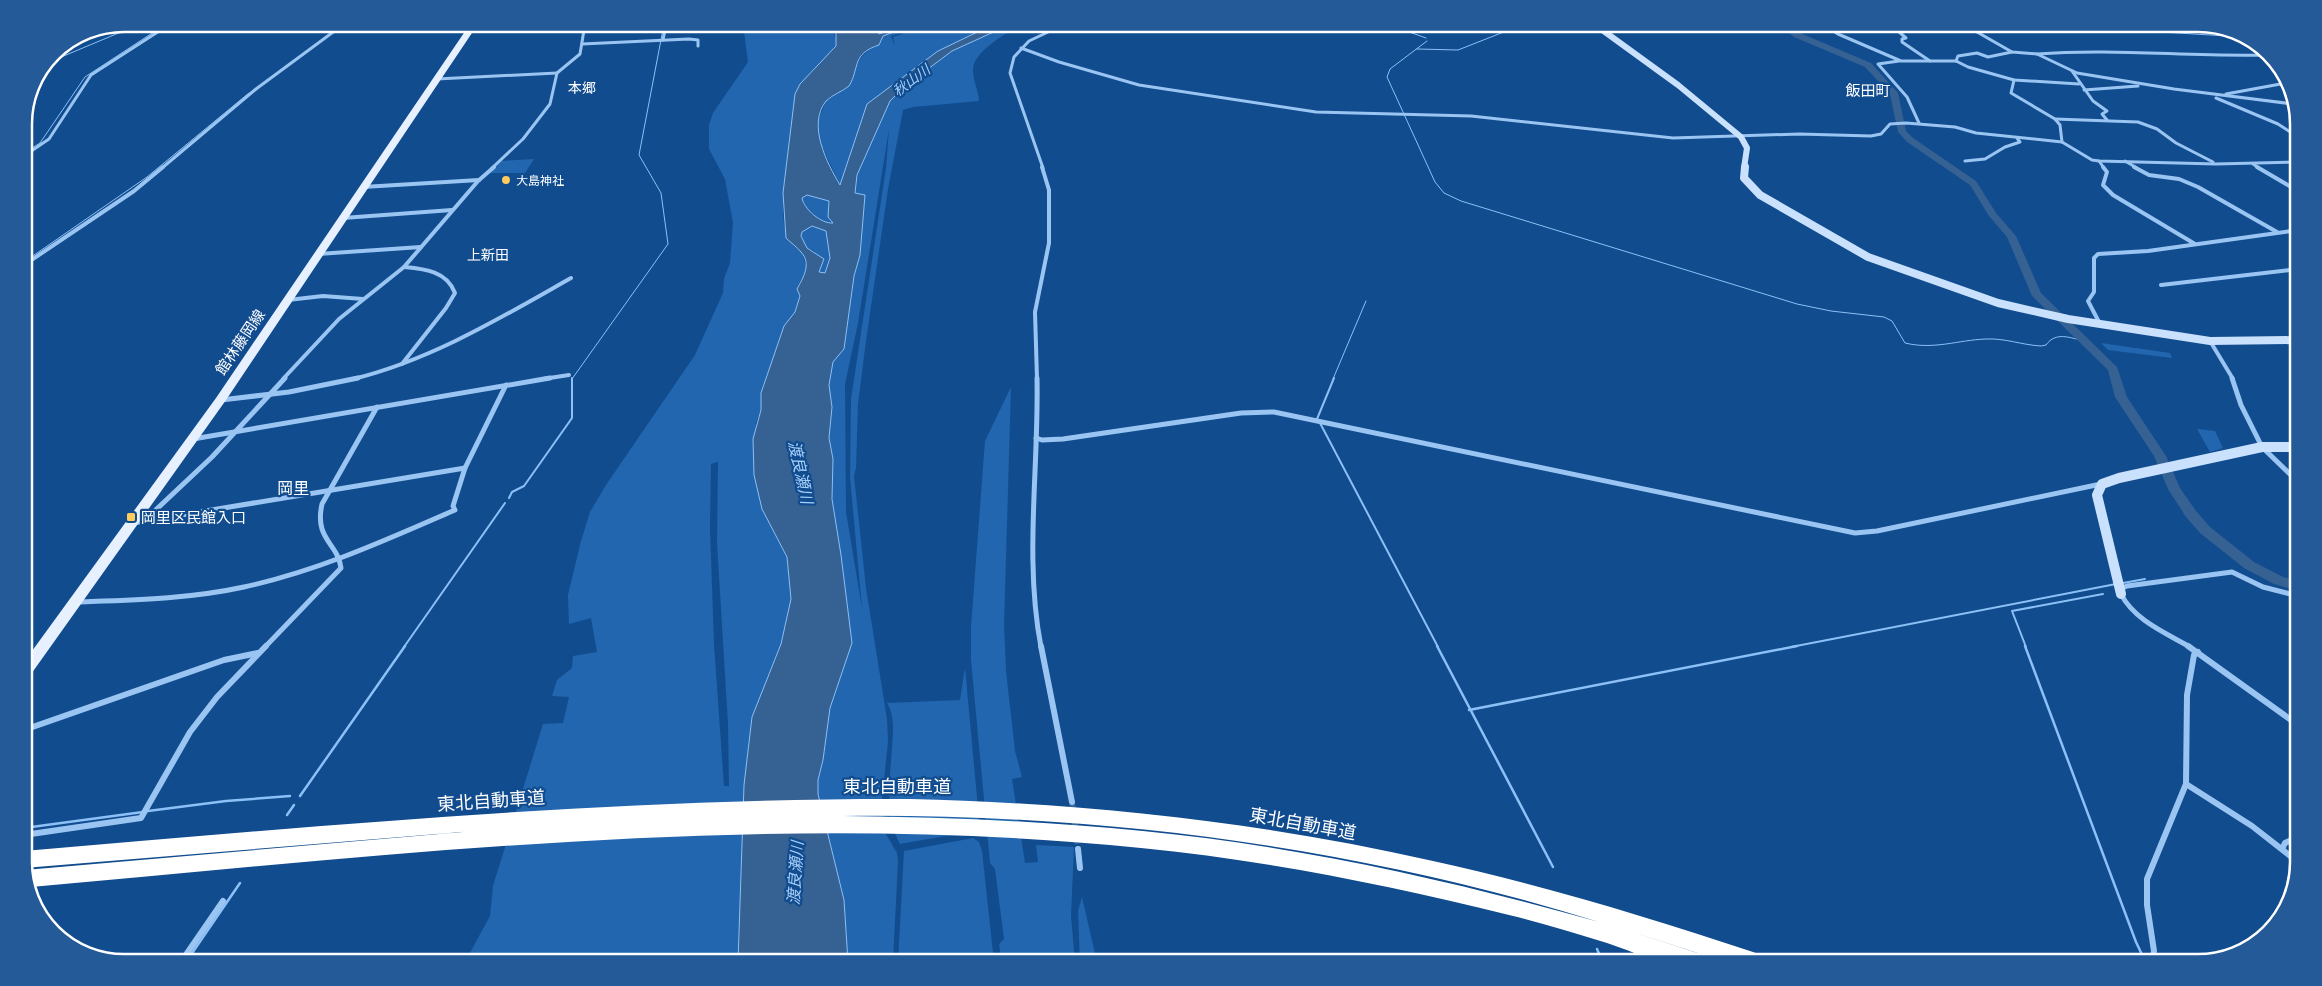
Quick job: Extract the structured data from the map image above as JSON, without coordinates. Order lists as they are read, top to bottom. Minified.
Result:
{"streets":{"highway":["東北自動車道"],"main road":["館林藤岡線"]},"districts":["本郷","飯田町","上新田","岡里"],"water":["秋山川","渡良瀬川"],"places":{"other":["大島神社"],"transit":["岡里区民館入口"]}}
